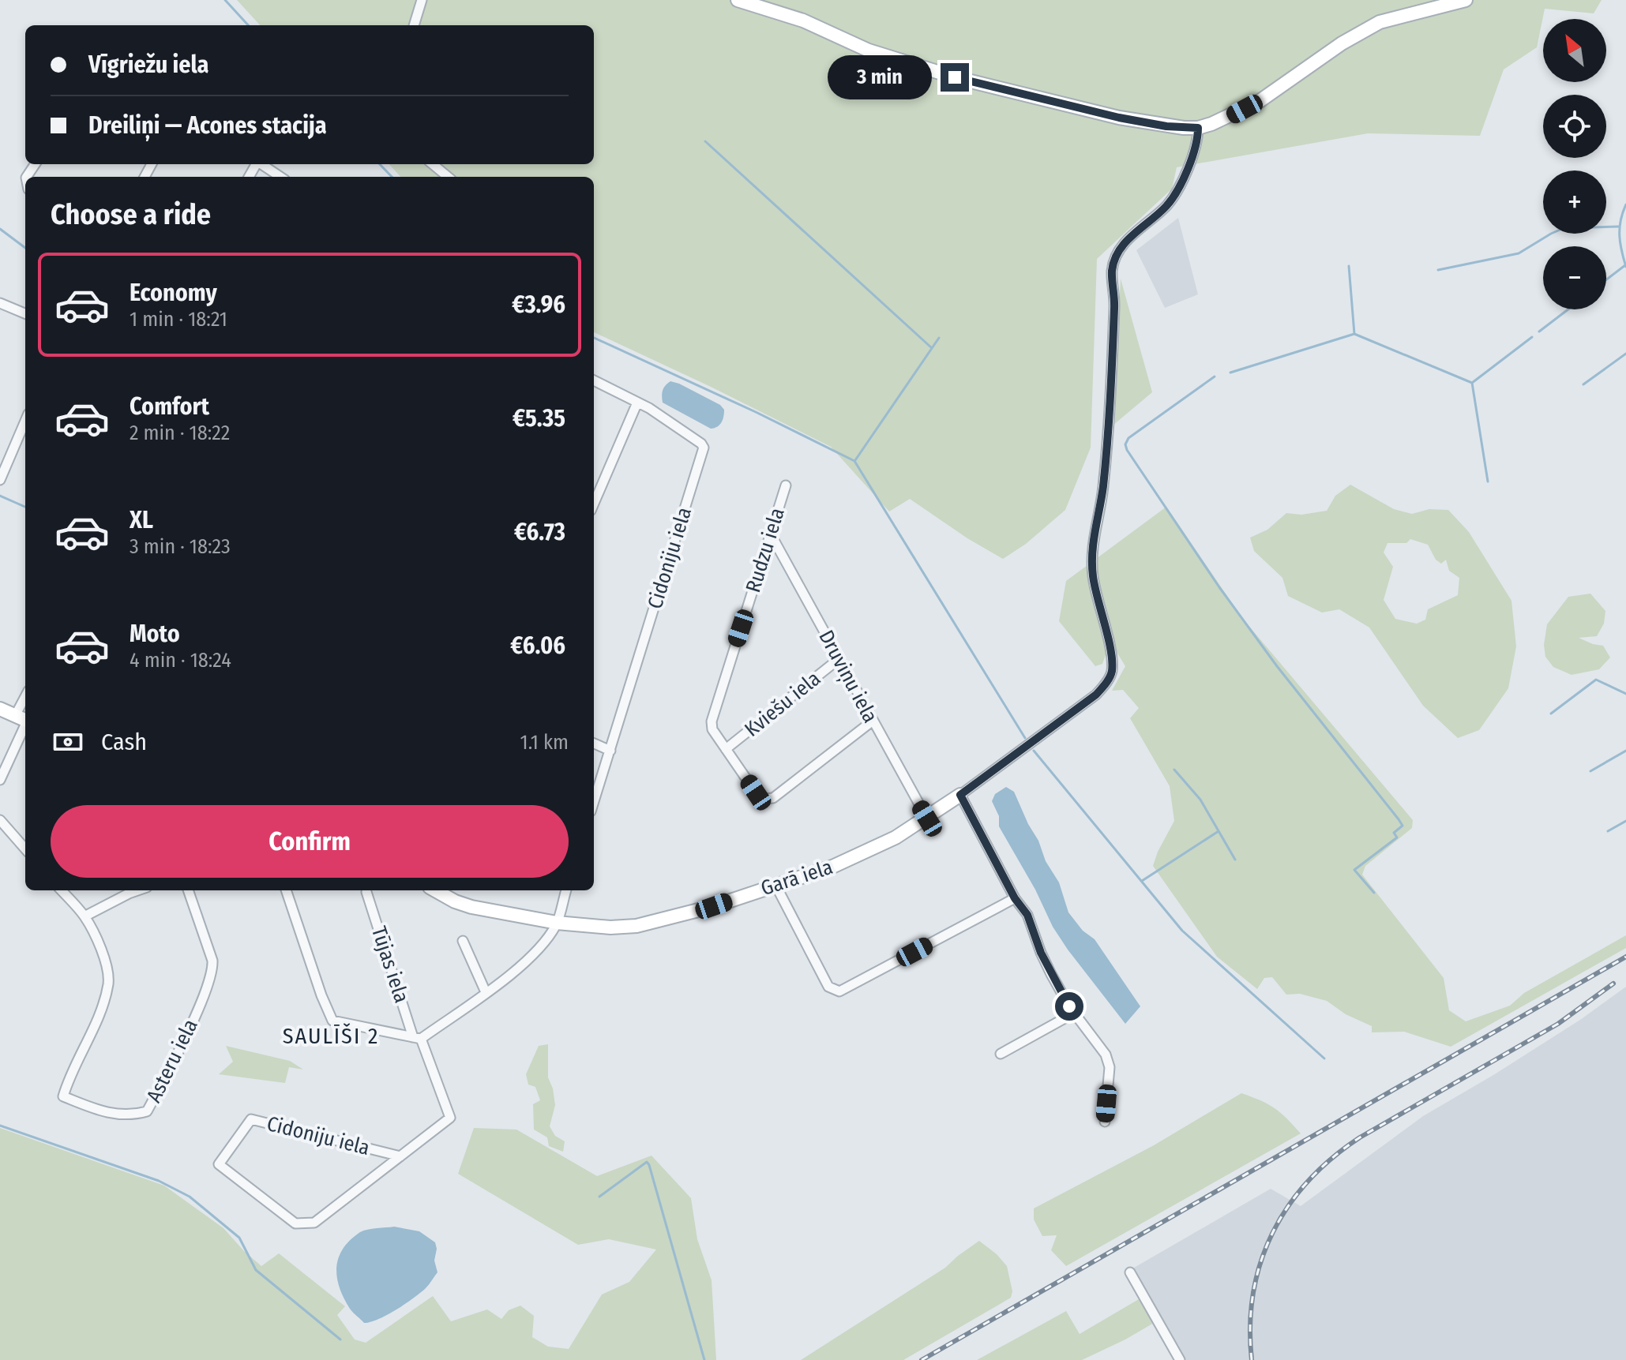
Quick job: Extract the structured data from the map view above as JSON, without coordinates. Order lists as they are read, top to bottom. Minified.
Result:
{"streets":{"street":["Rudzu iela","Cidoniju iela","Druviņu iela","Kviešu iela","Garā iela","Tūjas iela","Asteru iela"]},"crossings":[["Rudzu iela","Druviņu iela"],["Rudzu iela","Kviešu iela"],["Cidoniju iela","Tūjas iela"],["Druviņu iela","Kviešu iela"],["Druviņu iela","Garā iela"]],"districts":["SAULĪŠI 2"],"north":"top left","page":{"map_buttons":["+","−"],"banner":["Vīgriežu iela","Dreiliņi — Acones stacija"],"bubble":"3 min","heading":"Choose a ride","list":[{"name":"Economy","note":"1 min · 18:21","value":"€3.96"},{"name":"Comfort","note":"2 min · 18:22","value":"€5.35"},{"name":"XL","note":"3 min · 18:23","value":"€6.73"},{"name":"Moto","note":"4 min · 18:24","value":"€6.06"}],"pay":["Cash","1.1 km"],"buttons":"Confirm"}}
